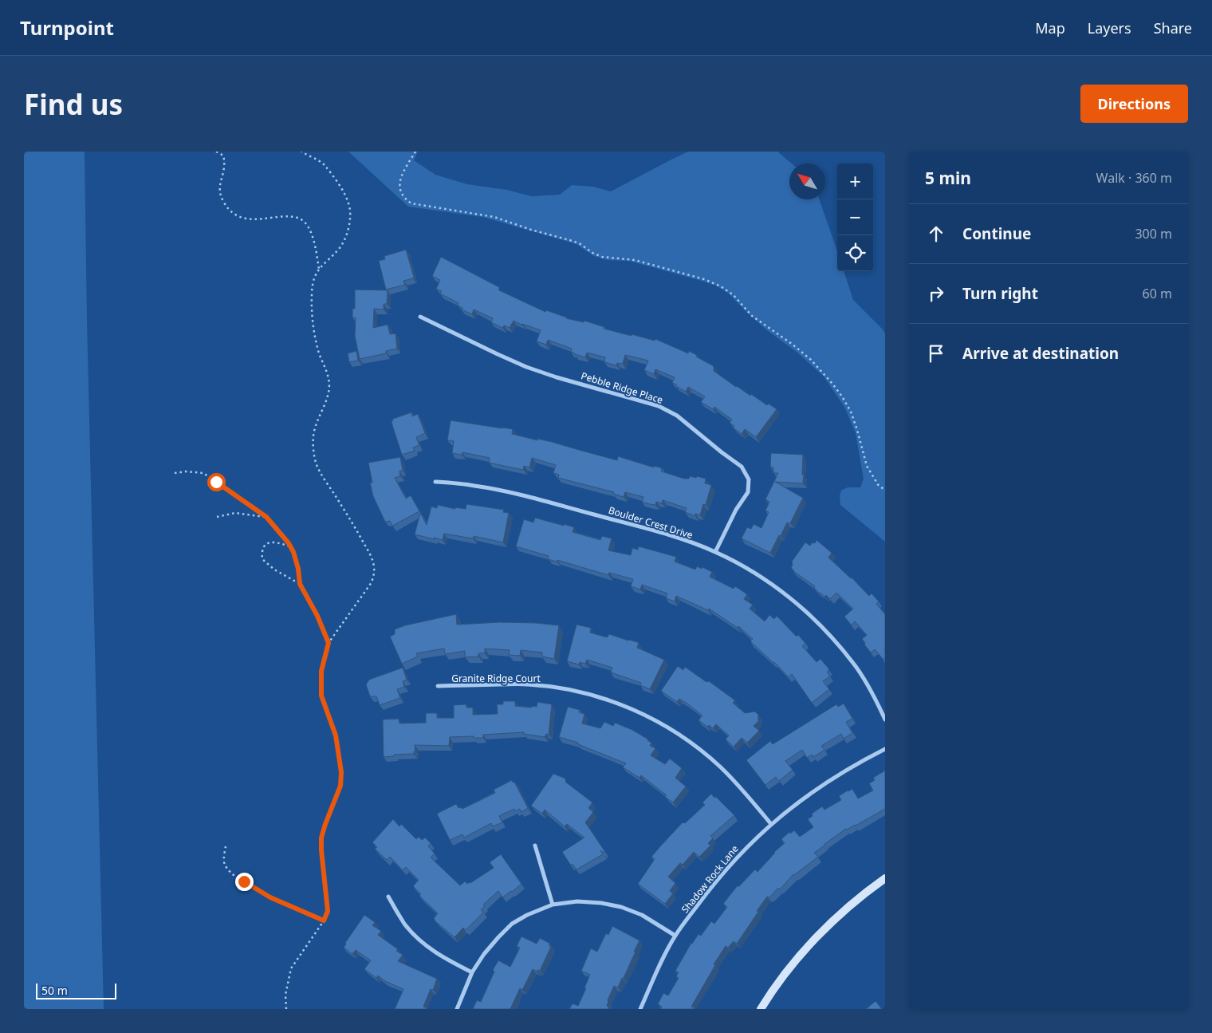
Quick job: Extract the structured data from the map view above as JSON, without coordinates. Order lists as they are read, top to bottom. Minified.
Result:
{"streets":{"street":["Pebble Ridge Place","Boulder Crest Drive","Granite Ridge Court","Shadow Rock Lane"]},"crossings":[["Pebble Ridge Place","Boulder Crest Drive"],["Granite Ridge Court","Shadow Rock Lane"]],"scale_bar":"50 m","north":"top left","page":{"header":"Turnpoint","nav":["Map","Layers","Share"],"buttons":"Directions","title":"Find us","heading":["5 min","Walk · 360 m"],"map_buttons":["+","−"],"list":[["Continue","300 m"],["Turn right","60 m"],"Arrive at destination"],"scale":"50 m"}}
